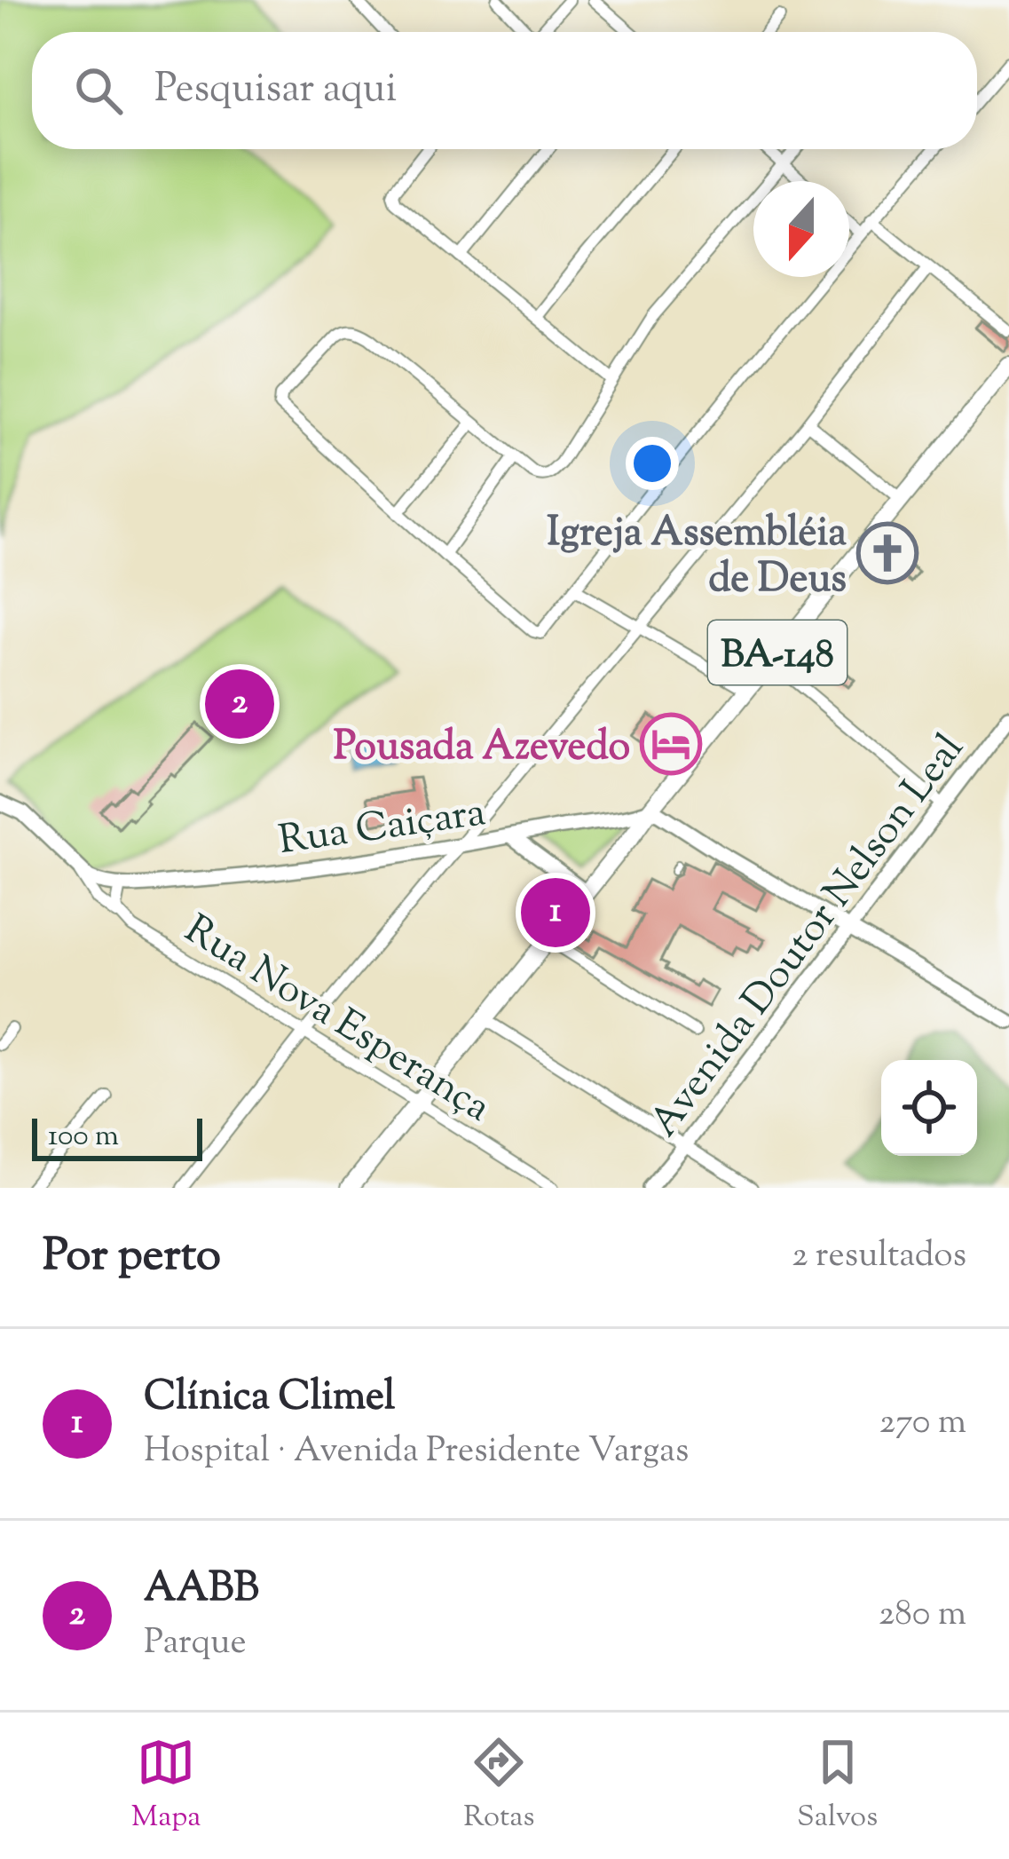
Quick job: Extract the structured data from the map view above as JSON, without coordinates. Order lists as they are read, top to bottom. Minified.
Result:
{"streets":{"main road":["BA-148"],"street":["Rua Caiçara","Avenida Doutor Nelson Leal","Rua Nova Esperança"]},"crossings":[["BA-148","Rua Caiçara"],["BA-148","Rua Nova Esperança"]],"places":{"church":["Igreja Assembléia de Deus"],"hotel":["Pousada Azevedo"]},"scale_bar":"100 m","north":"bottom","page":{"search":"Pesquisar aqui","pins":["2","1"],"scale":"100 m","heading":["Por perto","2 resultados"],"list":[{"mark":"1","name":"Clínica Climel","note":"Hospital · Avenida Presidente Vargas","value":"270 m"},{"mark":"2","name":"AABB","note":"Parque","value":"280 m"}],"nav":["Mapa","Rotas","Salvos"]}}
